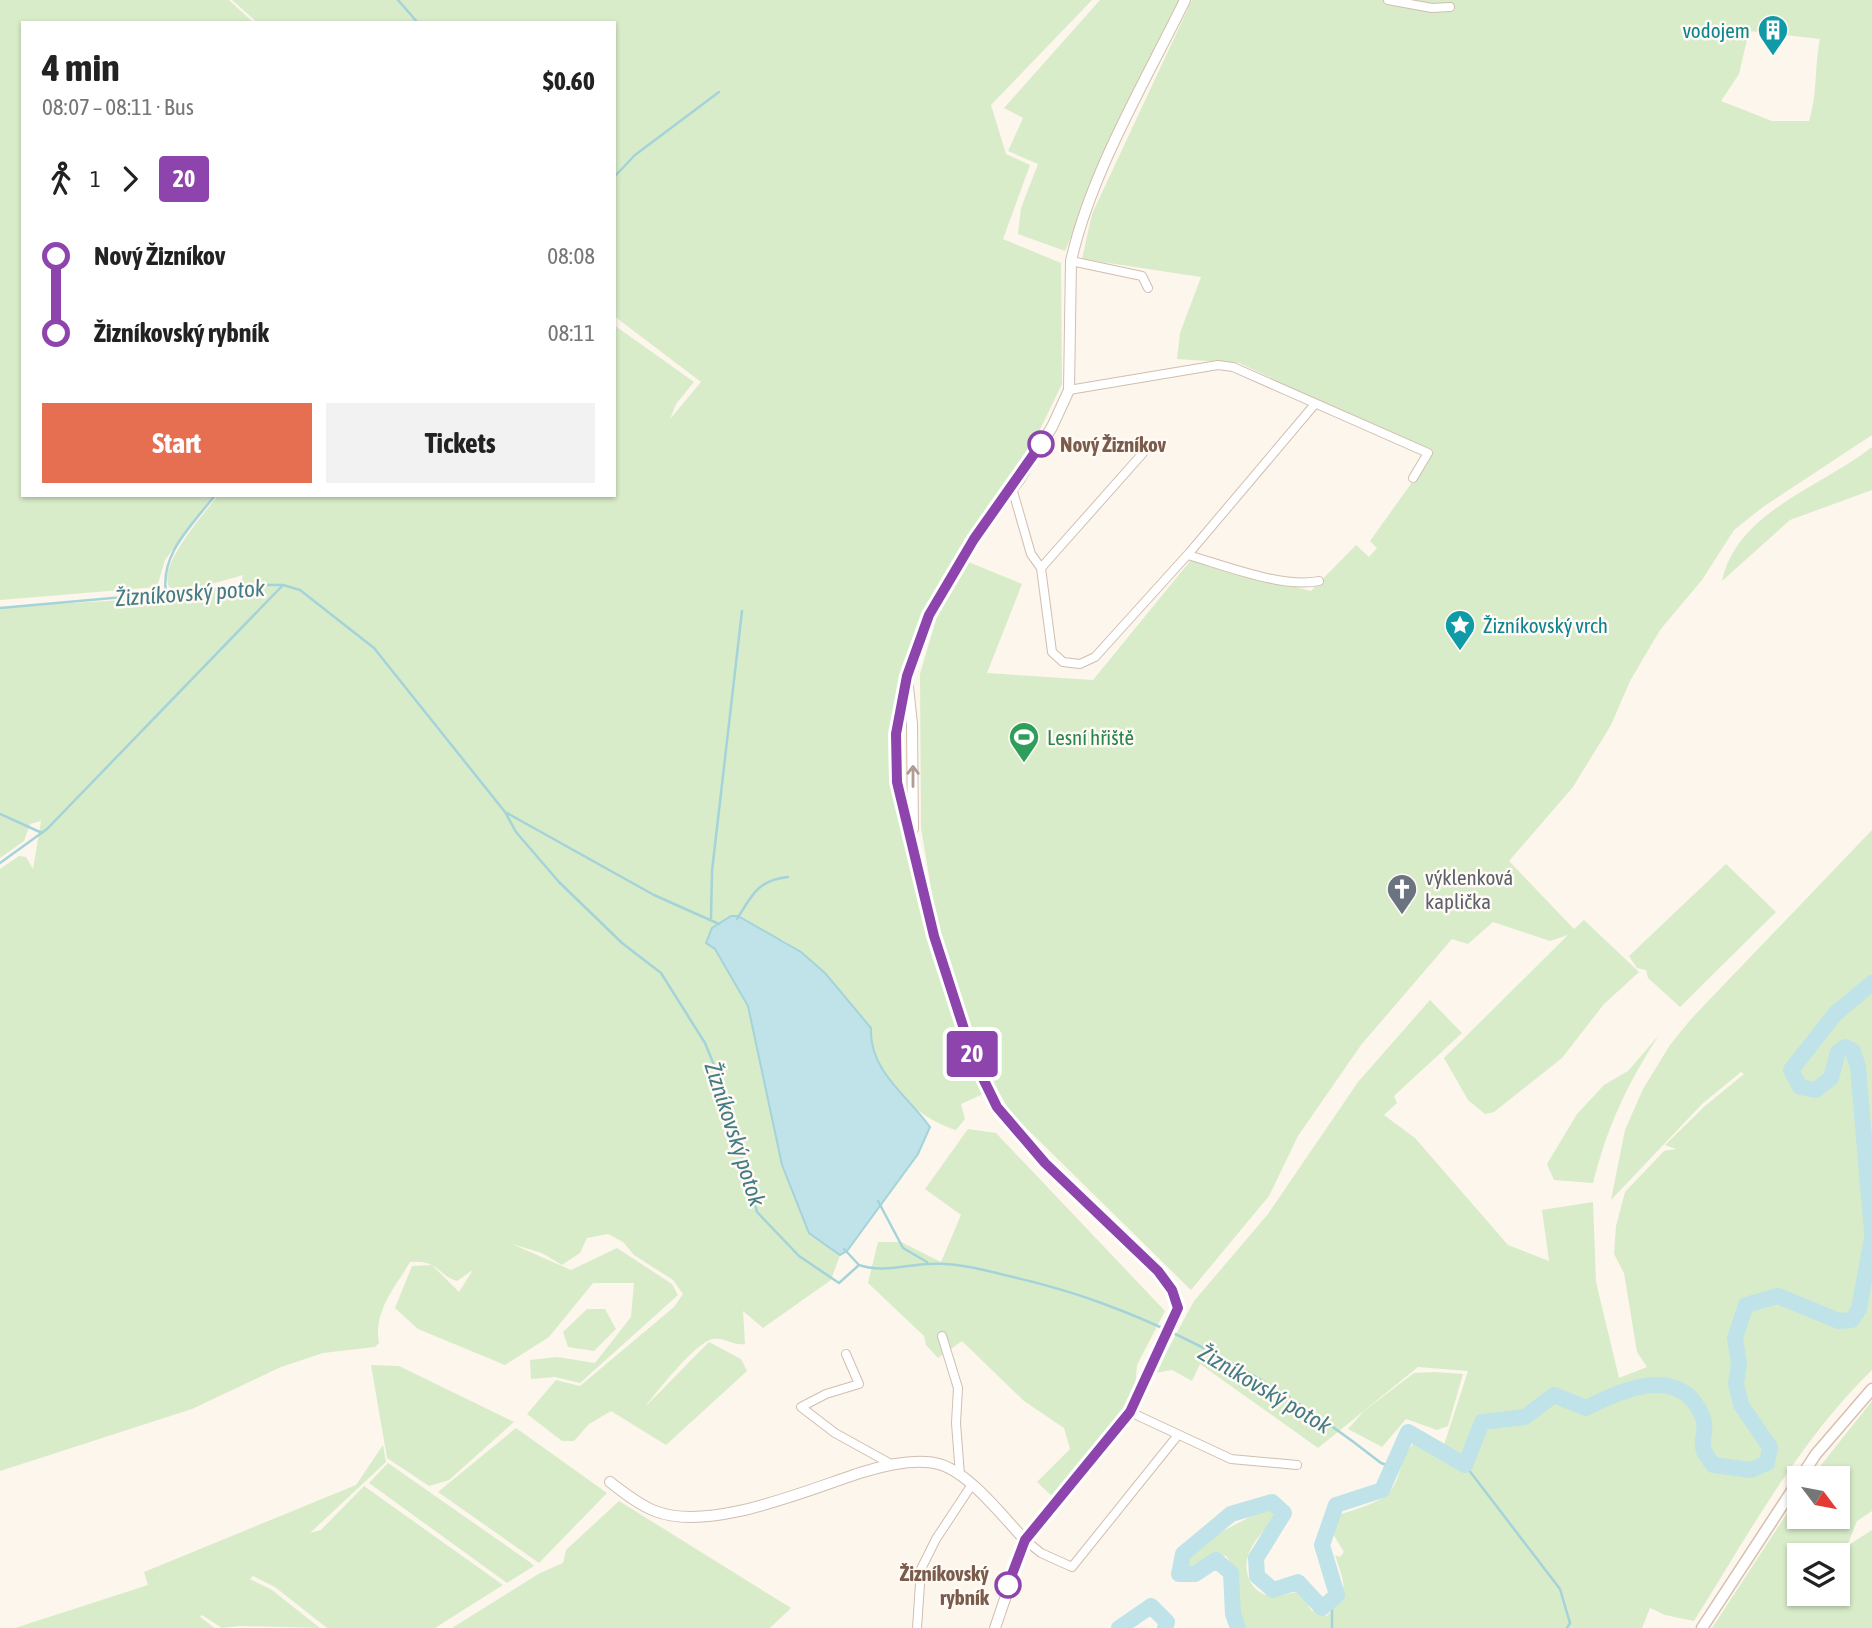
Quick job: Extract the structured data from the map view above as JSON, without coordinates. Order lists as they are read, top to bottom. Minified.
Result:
{"water":["Žizníkovský potok"],"places":{"building":["vodojem"],"other":["Nový Žizníkov","Žizníkovský rybník"],"place":["Žizníkovský vrch"],"sports":["Lesní hřiště"],"church":["výklenková kaplička"]},"lines":["bus line 20"],"north":"bottom right","page":{"on_map":"20","heading":["4 min","08:07 – 08:11 · Bus","$0.60"],"legs":["1","20"],"list":[{"name":"Nový Žizníkov","value":"08:08"},{"name":"Žizníkovský rybník","value":"08:11"}],"buttons":["Start","Tickets"]}}
